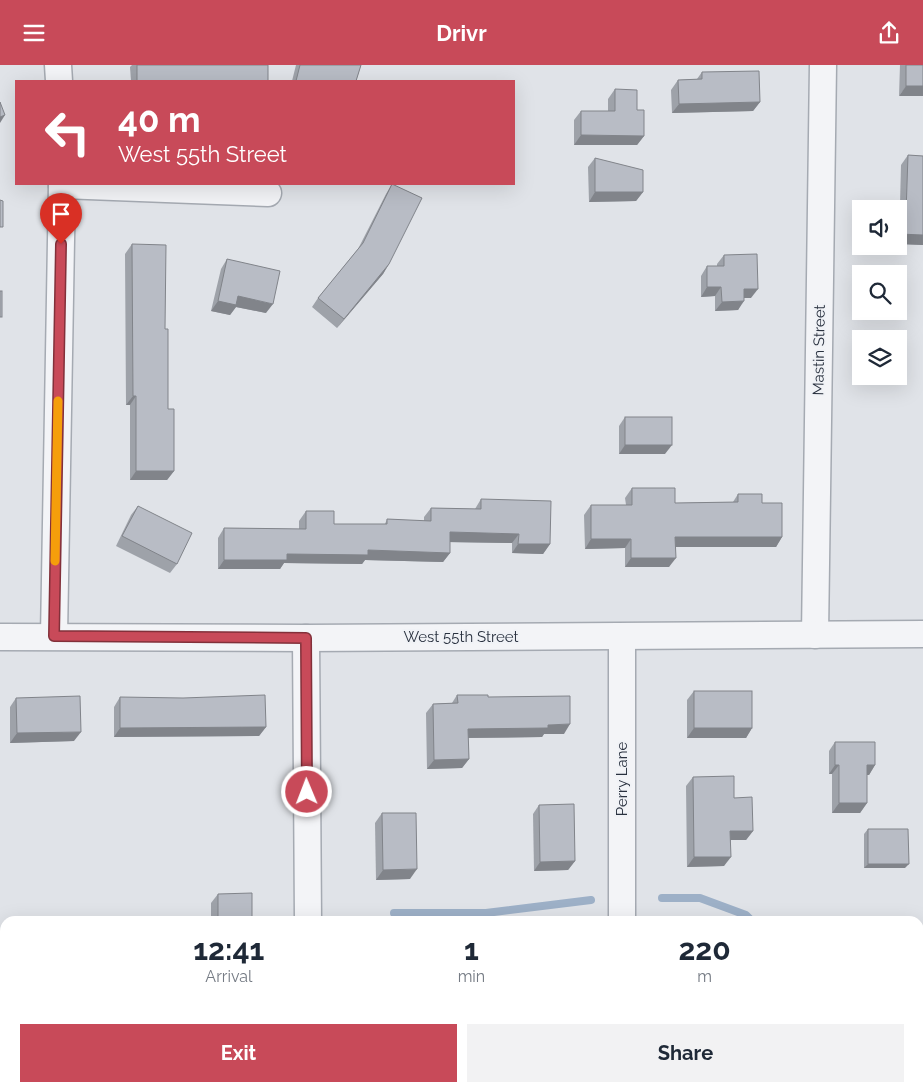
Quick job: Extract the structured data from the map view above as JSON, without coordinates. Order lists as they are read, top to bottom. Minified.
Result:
{"streets":{"street":["Mastin Street","West 55th Street","Perry Lane"]},"crossings":[["Mastin Street","West 55th Street"],["West 55th Street","Perry Lane"]],"page":{"header":"Drivr","turn":["40 m","West 55th Street"],"eta":["12:41","Arrival","1","min","220","m"],"buttons":["Exit","Share"]}}
